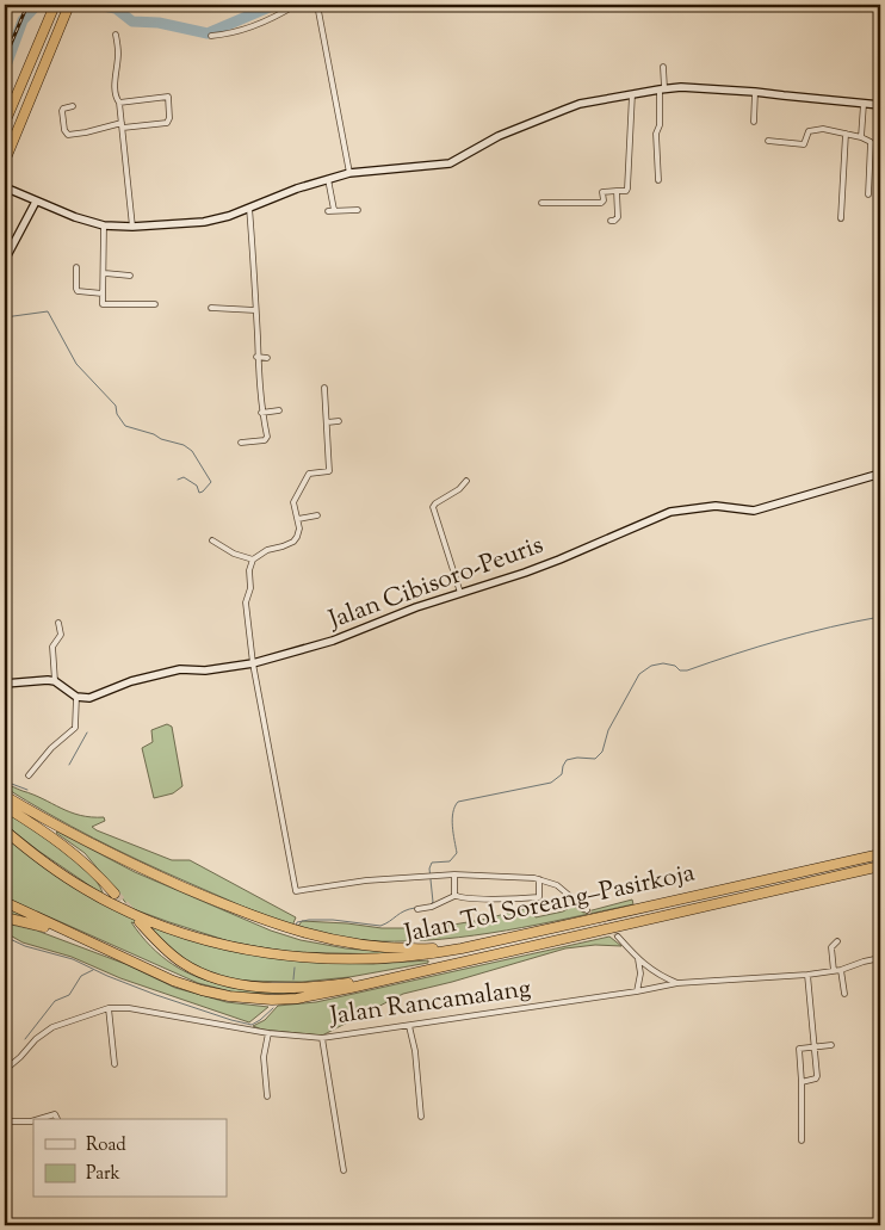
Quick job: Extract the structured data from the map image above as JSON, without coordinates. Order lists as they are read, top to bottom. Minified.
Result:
{"streets":{"highway":["Jalan Tol Soreang–Pasirkoja"],"street":["Jalan Cibisoro-Peuris","Jalan Rancamalang"]},"legend":["Road","Park"]}
